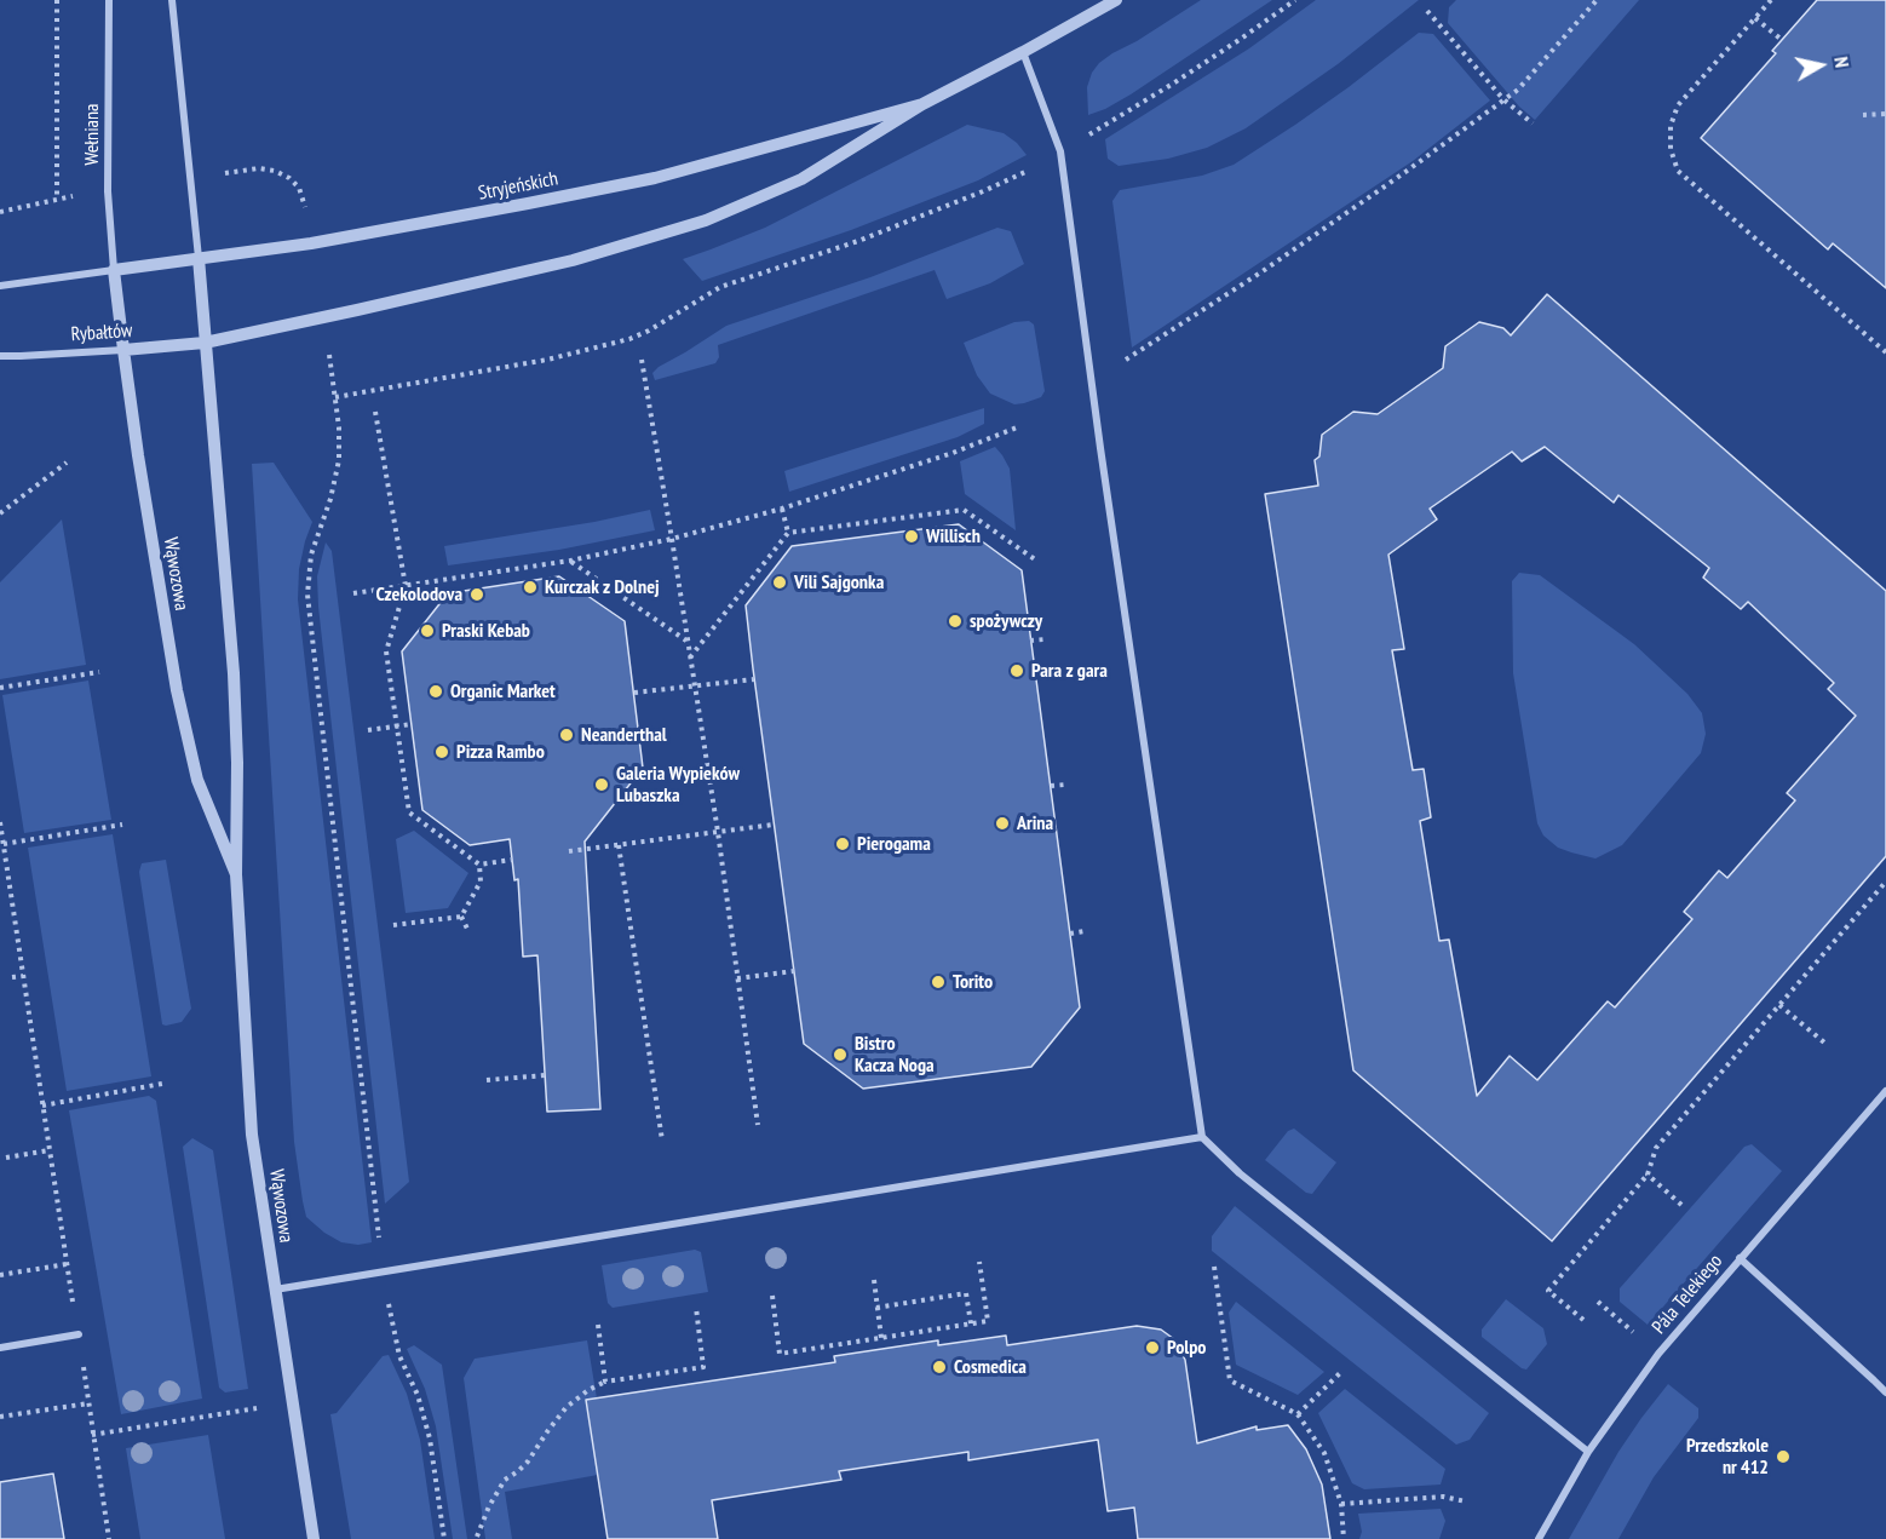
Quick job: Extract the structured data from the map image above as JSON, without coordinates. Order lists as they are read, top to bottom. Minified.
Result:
{"streets":{"street":["Wełniana","Stryjeńskich","Rybałtów","Wąwozowa","Pála Telekiego"]},"crossings":[["Wełniana","Stryjeńskich"],["Wełniana","Wąwozowa"],["Stryjeńskich","Rybałtów"],["Stryjeńskich","Wąwozowa"],["Rybałtów","Wąwozowa"]],"places":["Willisch","Vili Sajgonka","Kurczak z Dolnej","Czekolodova","spożywczy","Praski Kebab","Para z gara","Organic Market","Neanderthal","Pizza Rambo","Galeria Wypieków Lubaszka","Arina","Pierogama","Torito","Bistro Kacza Noga","Polpo","Cosmedica","Przedszkole nr 412"],"north":"right"}
